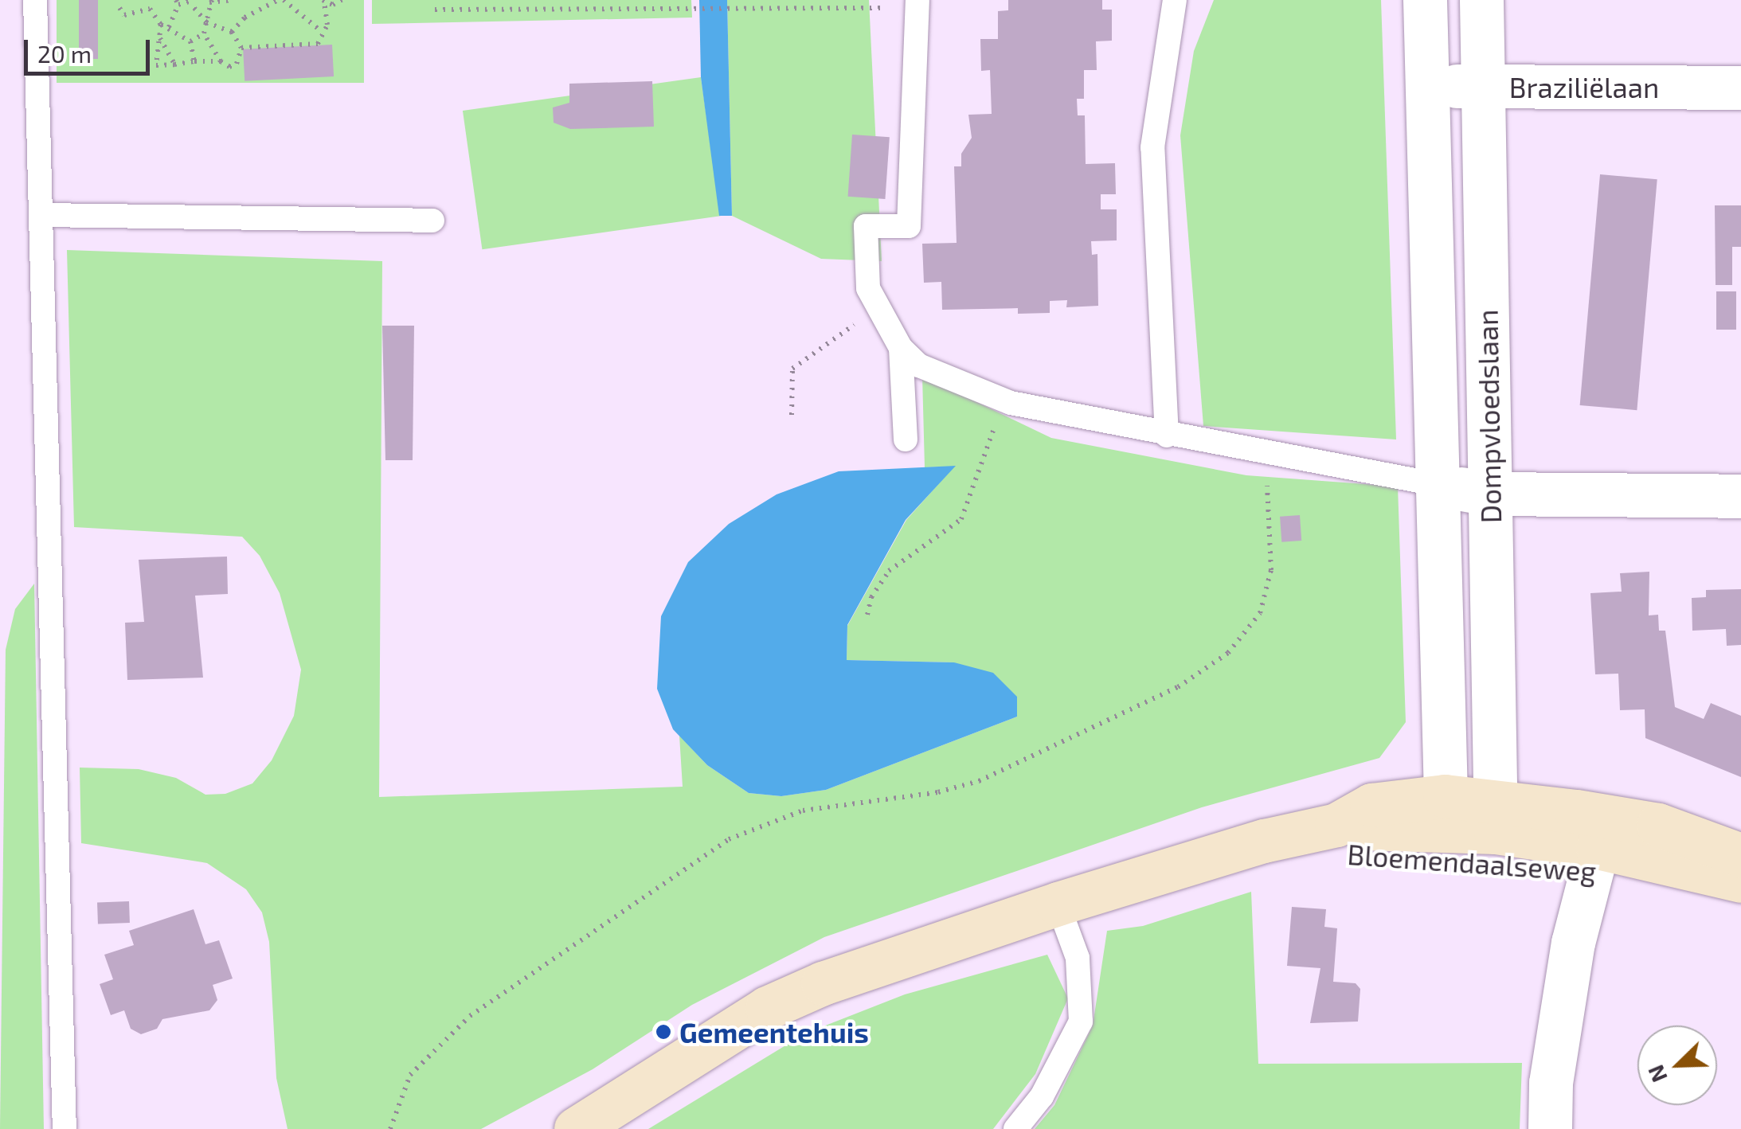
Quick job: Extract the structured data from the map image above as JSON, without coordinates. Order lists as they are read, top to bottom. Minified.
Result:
{"streets":{"street":["Braziliëlaan","Dompvloedslaan","Bloemendaalseweg"]},"crossings":[["Braziliëlaan","Dompvloedslaan"],["Dompvloedslaan","Bloemendaalseweg"]],"places":["Gemeentehuis"],"scale_bar":"20 m","north":"bottom left"}
